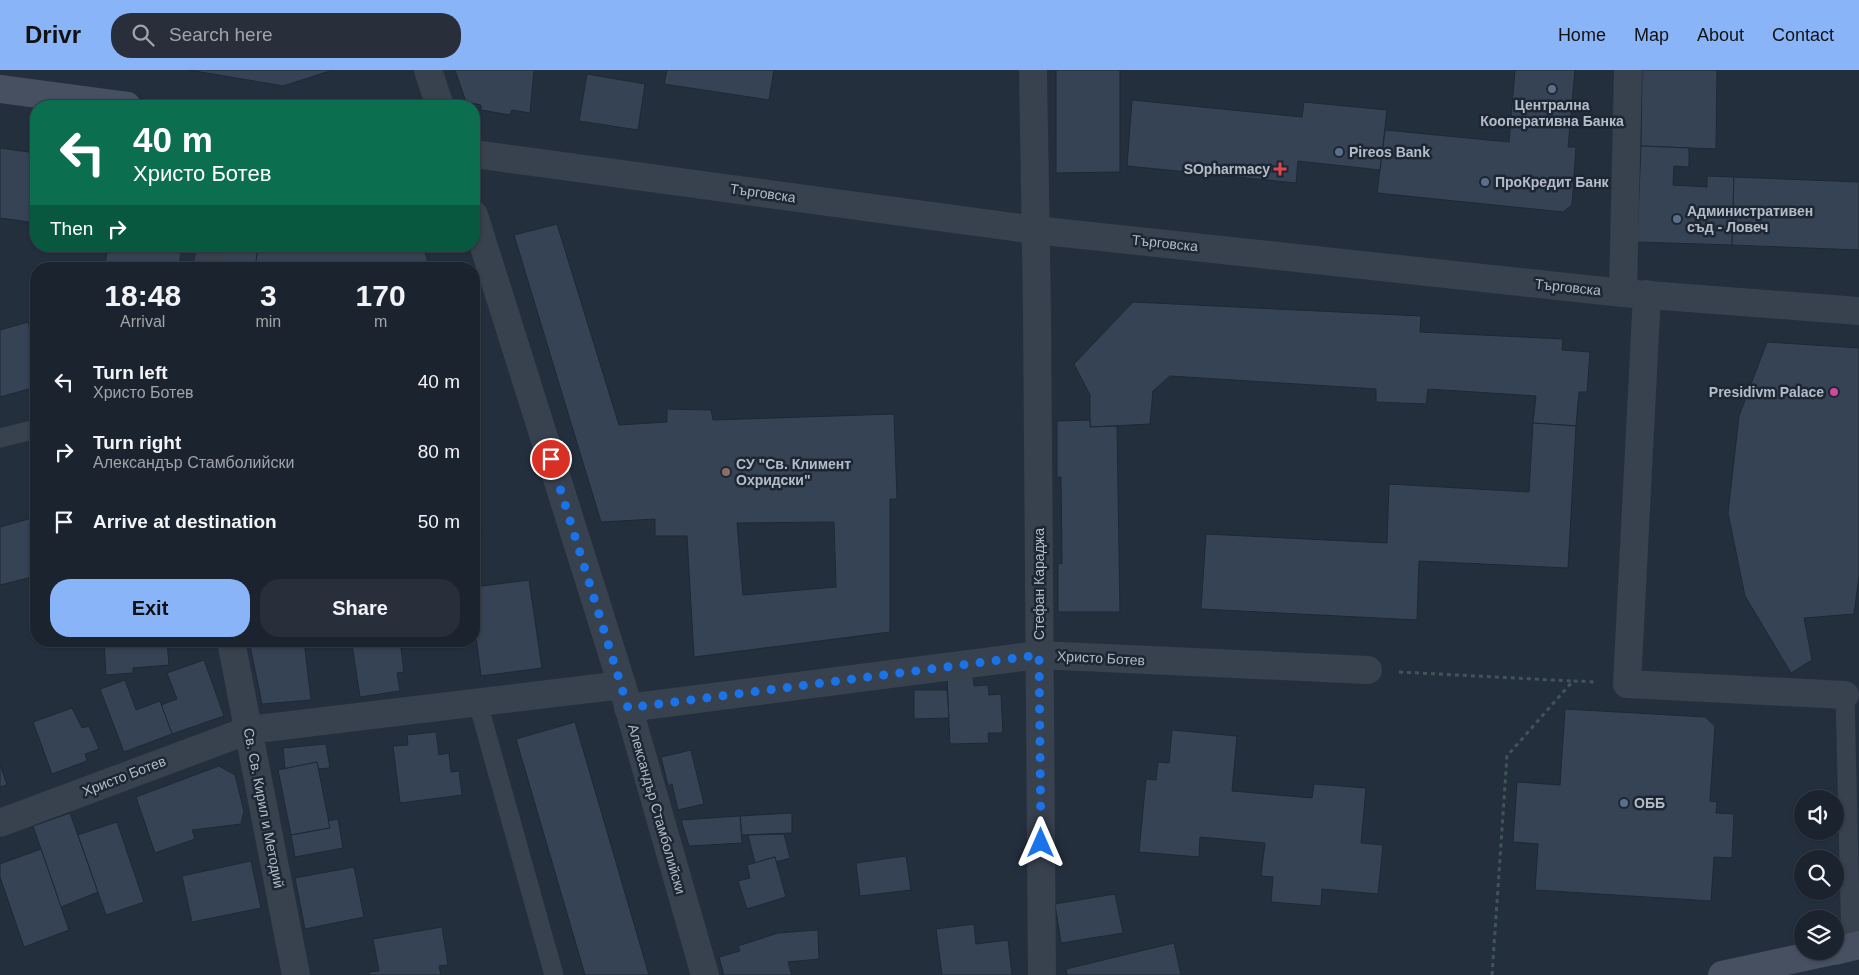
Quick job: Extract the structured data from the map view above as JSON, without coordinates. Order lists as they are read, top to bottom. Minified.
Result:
{"streets":{"street":["Търговска","Стефан Караджа","Христо Ботев","Св. Св. Кирил и Методий","Александър Стамболийски"]},"crossings":[["Търговска","Стефан Караджа"],["Стефан Караджа","Христо Ботев"],["Христо Ботев","Св. Св. Кирил и Методий"],["Христо Ботев","Александър Стамболийски"]],"places":{"other":["Централна Кооперативна Банка","Pireos Bank","ПроКредит Банк","Административен съд - Ловеч","Presidivm Palace","СУ \"Св. Климент Охридски\"","ОББ"],"health":["SOpharmacy"]},"page":{"header":"Drivr","search":"Search here","nav":["Home","Map","About","Contact"],"turn":["40 m","Христо Ботев"],"then":"Then","eta":["18:48","Arrival","3","min","170","m"],"list":[{"name":"Turn left","note":"Христо Ботев","value":"40 m"},{"name":"Turn right","note":"Александър Стамболийски","value":"80 m"},{"name":"Arrive at destination","value":"50 m"}],"buttons":["Exit","Share"]}}
